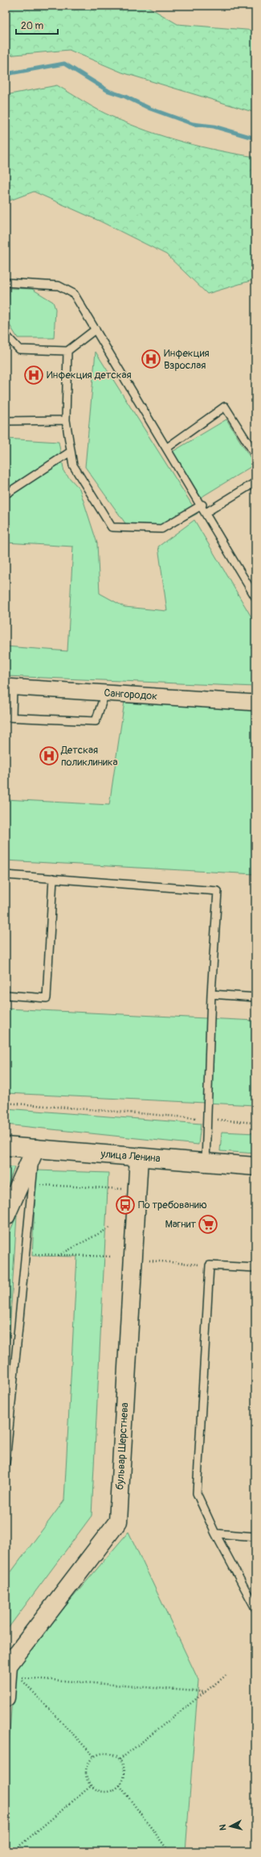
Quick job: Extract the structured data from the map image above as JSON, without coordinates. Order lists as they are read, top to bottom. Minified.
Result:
{"streets":{"street":["Сангородок","улица Ленина","бульвар Шерстнева"]},"crossings":[["улица Ленина","бульвар Шерстнева"]],"places":{"hospital":["Инфекция Взрослая","Инфекция детская","Детская поликлиника"],"bus stop":["По требованию"],"supermarket":["Магнит"]},"scale_bar":"20 m","north":"left"}
